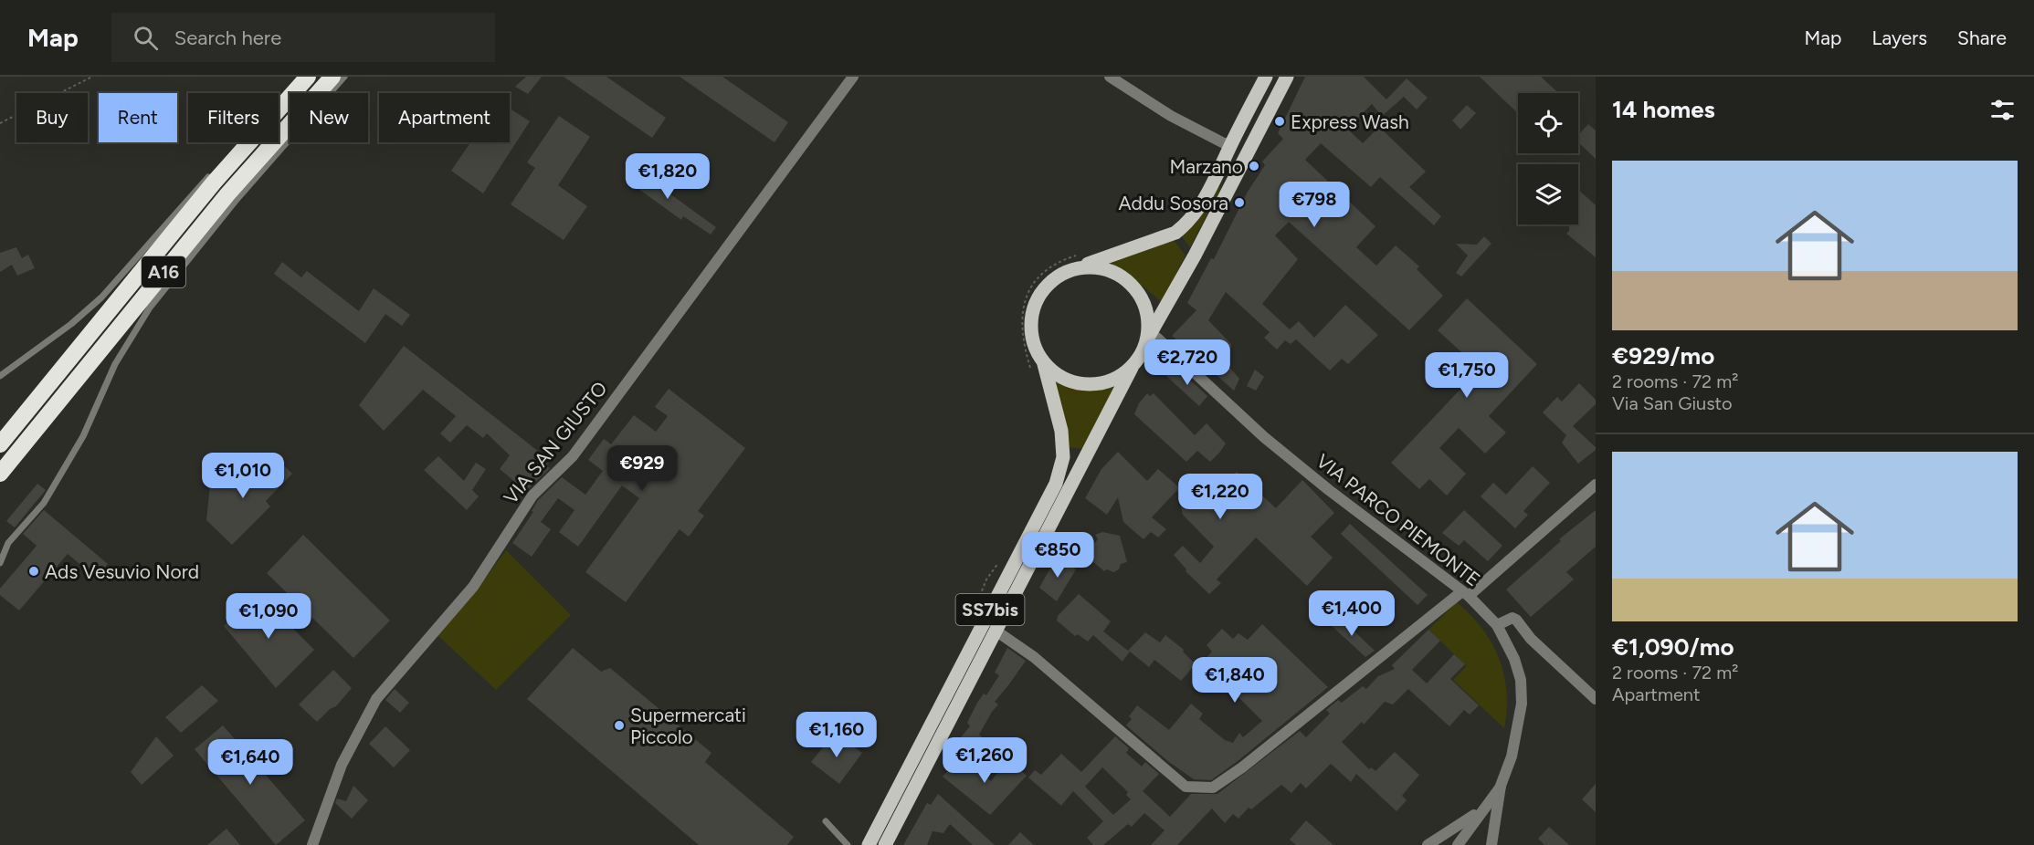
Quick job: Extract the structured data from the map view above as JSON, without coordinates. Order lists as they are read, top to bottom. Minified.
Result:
{"streets":{"highway":["A16"],"main road":["SS7bis"],"street":["VIA SAN GIUSTO","VIA PARCO PIEMONTE"]},"crossings":[["VIA PARCO PIEMONTE","SS7bis"]],"places":["Express Wash","Marzano","Addu Sosora","Ads Vesuvio Nord","Supermercati Piccolo"],"page":{"header":"Map","search":"Search here","nav":["Map","Layers","Share"],"heading":"14 homes","chip":["Buy","Rent","Filters","New","Apartment"],"list":[{"name":"€929/mo","note":"2 rooms · 72 m² · Via San Giusto"},{"name":"€1,090/mo","note":"2 rooms · 72 m² · Apartment"}],"price":["€1,820","€798","€2,720","€1,750","€929","€1,010","€1,220","€850","€1,400","€1,090","€1,840","€1,160","€1,260","€1,640"]}}
